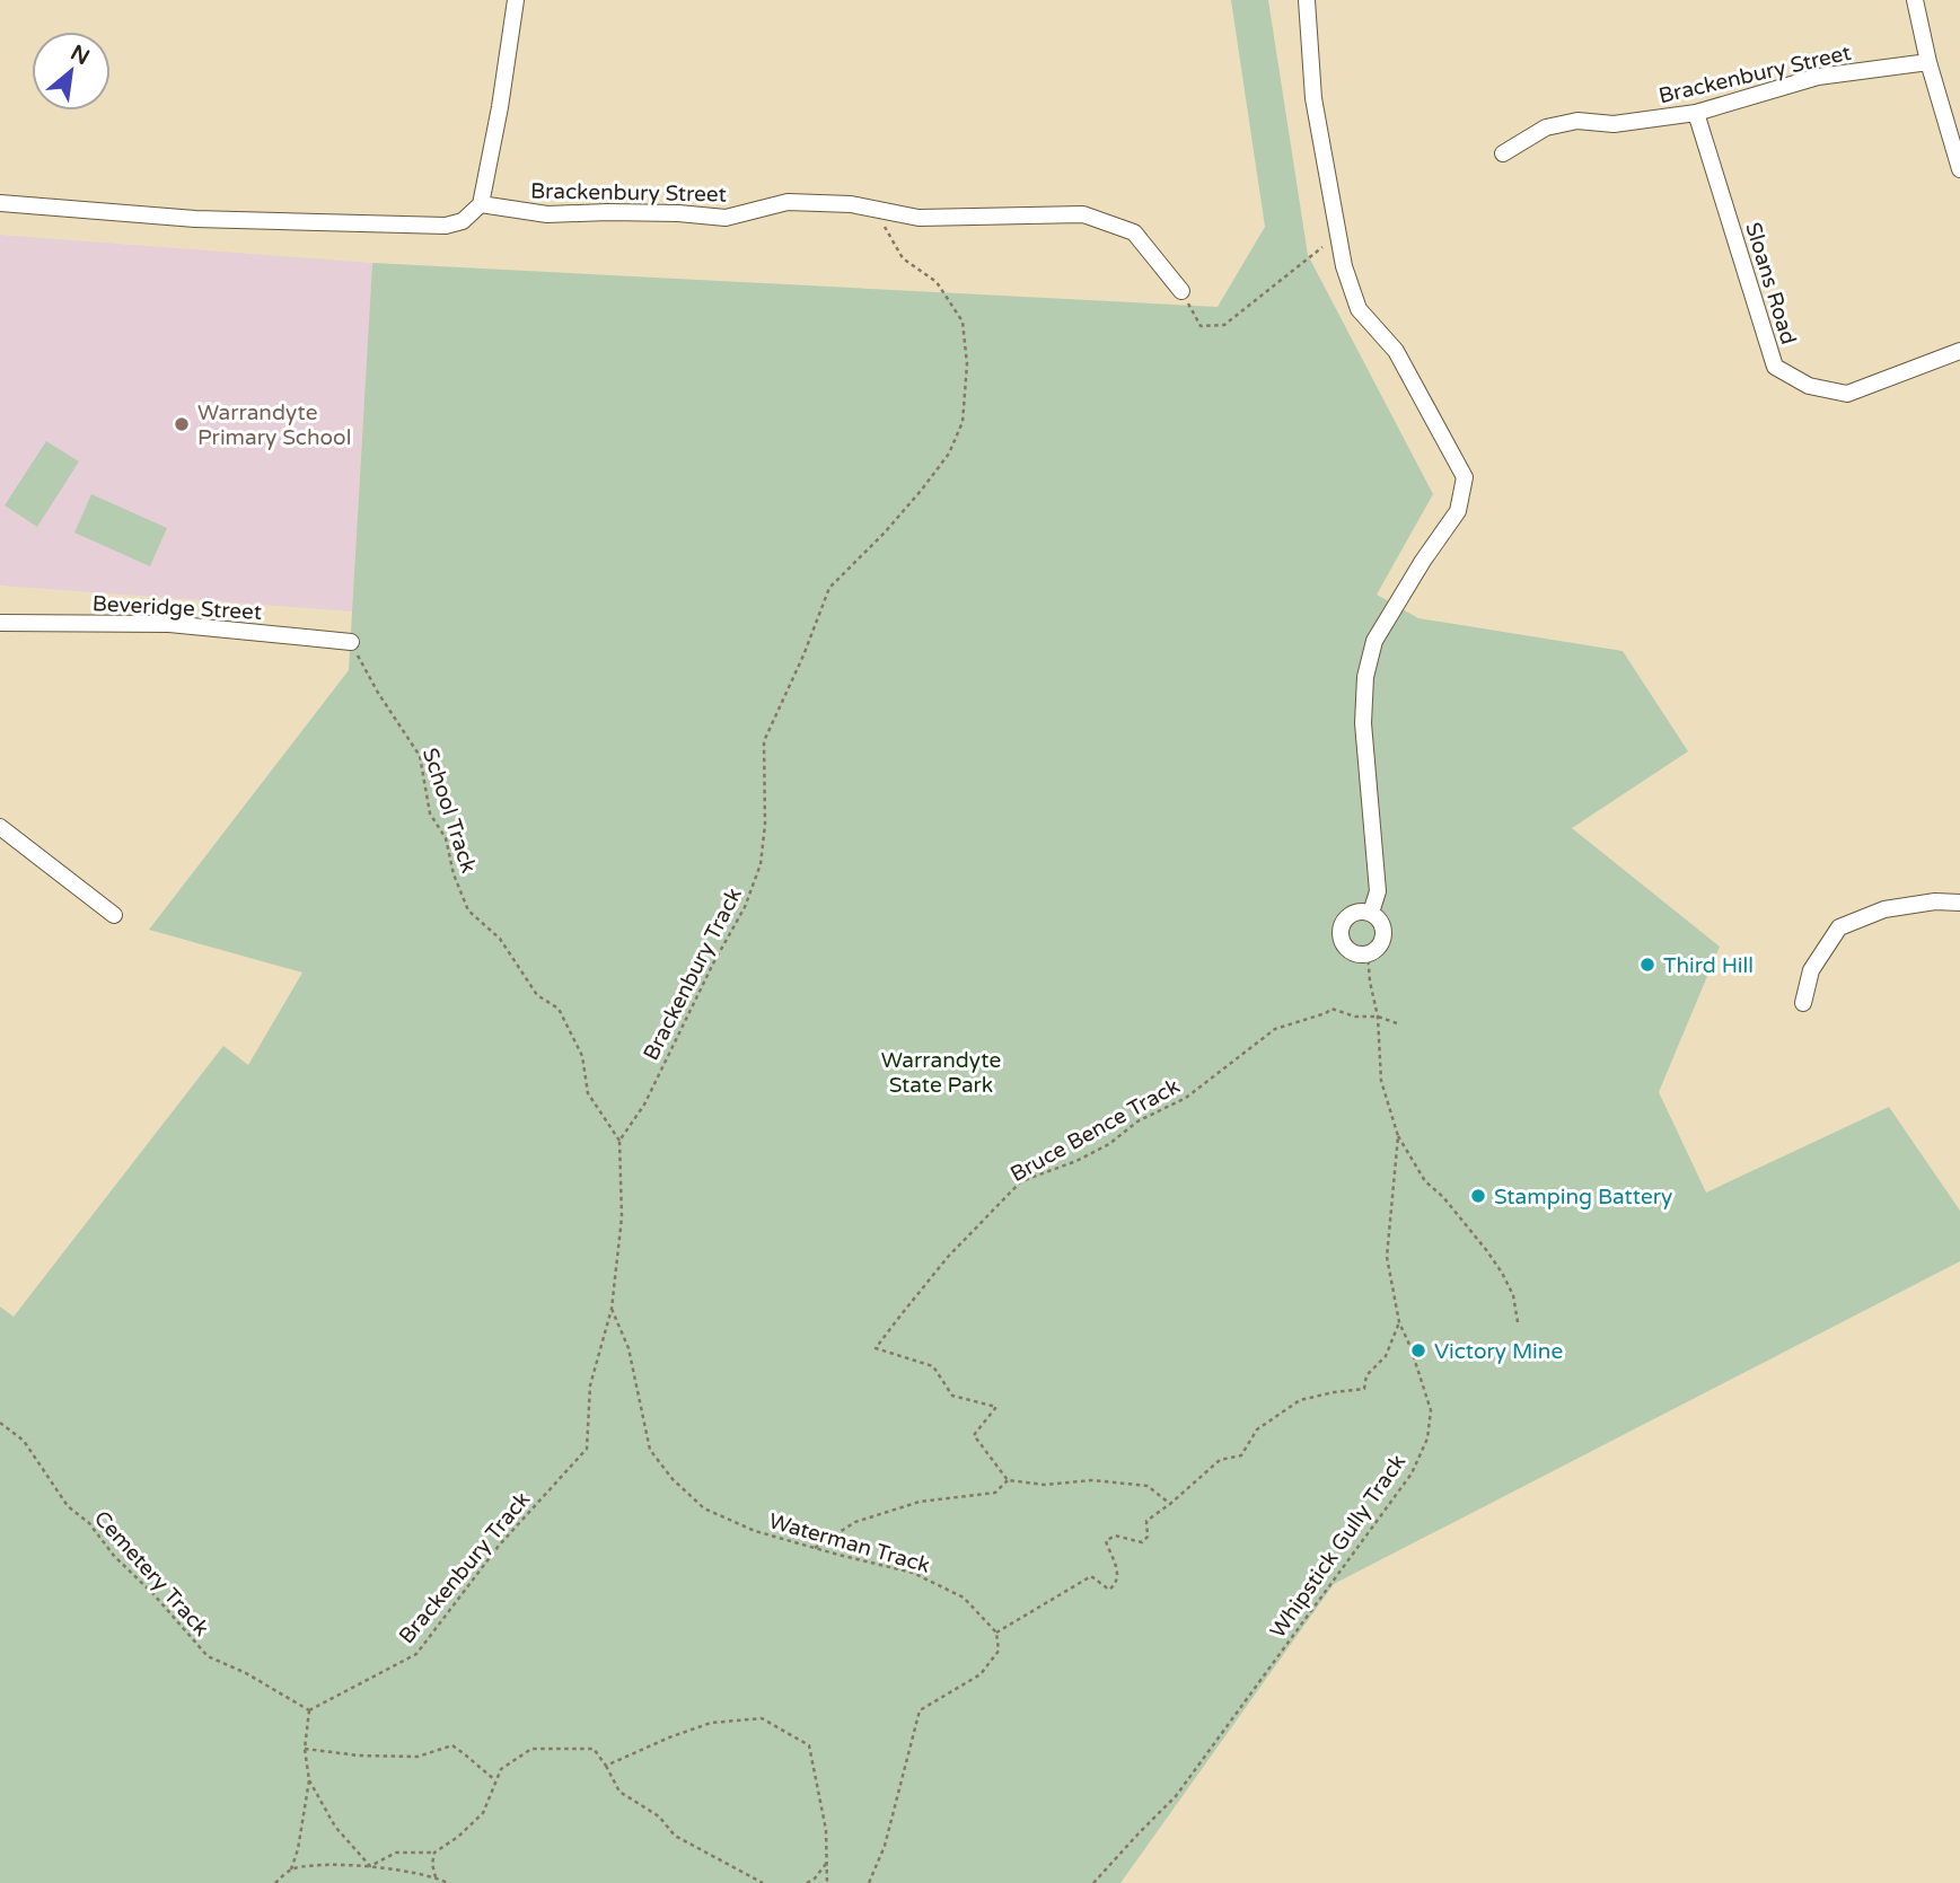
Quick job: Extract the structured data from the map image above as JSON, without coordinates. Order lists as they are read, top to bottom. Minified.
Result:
{"streets":{"street":["Brackenbury Street","Sloans Road","Beveridge Street"],"path":["School Track","Brackenbury Track","Bruce Bence Track","Waterman Track","Whipstick Gully Track","Cemetery Track"]},"crossings":[["Brackenbury Street","Sloans Road"],["Brackenbury Street","Brackenbury Track"],["Beveridge Street","School Track"],["School Track","Brackenbury Track"],["Brackenbury Track","Waterman Track"],["Brackenbury Track","Cemetery Track"],["Bruce Bence Track","Whipstick Gully Track"]],"parks":["Warrandyte State Park"],"places":["Warrandyte Primary School","Third Hill","Stamping Battery","Victory Mine"],"north":"top right"}
